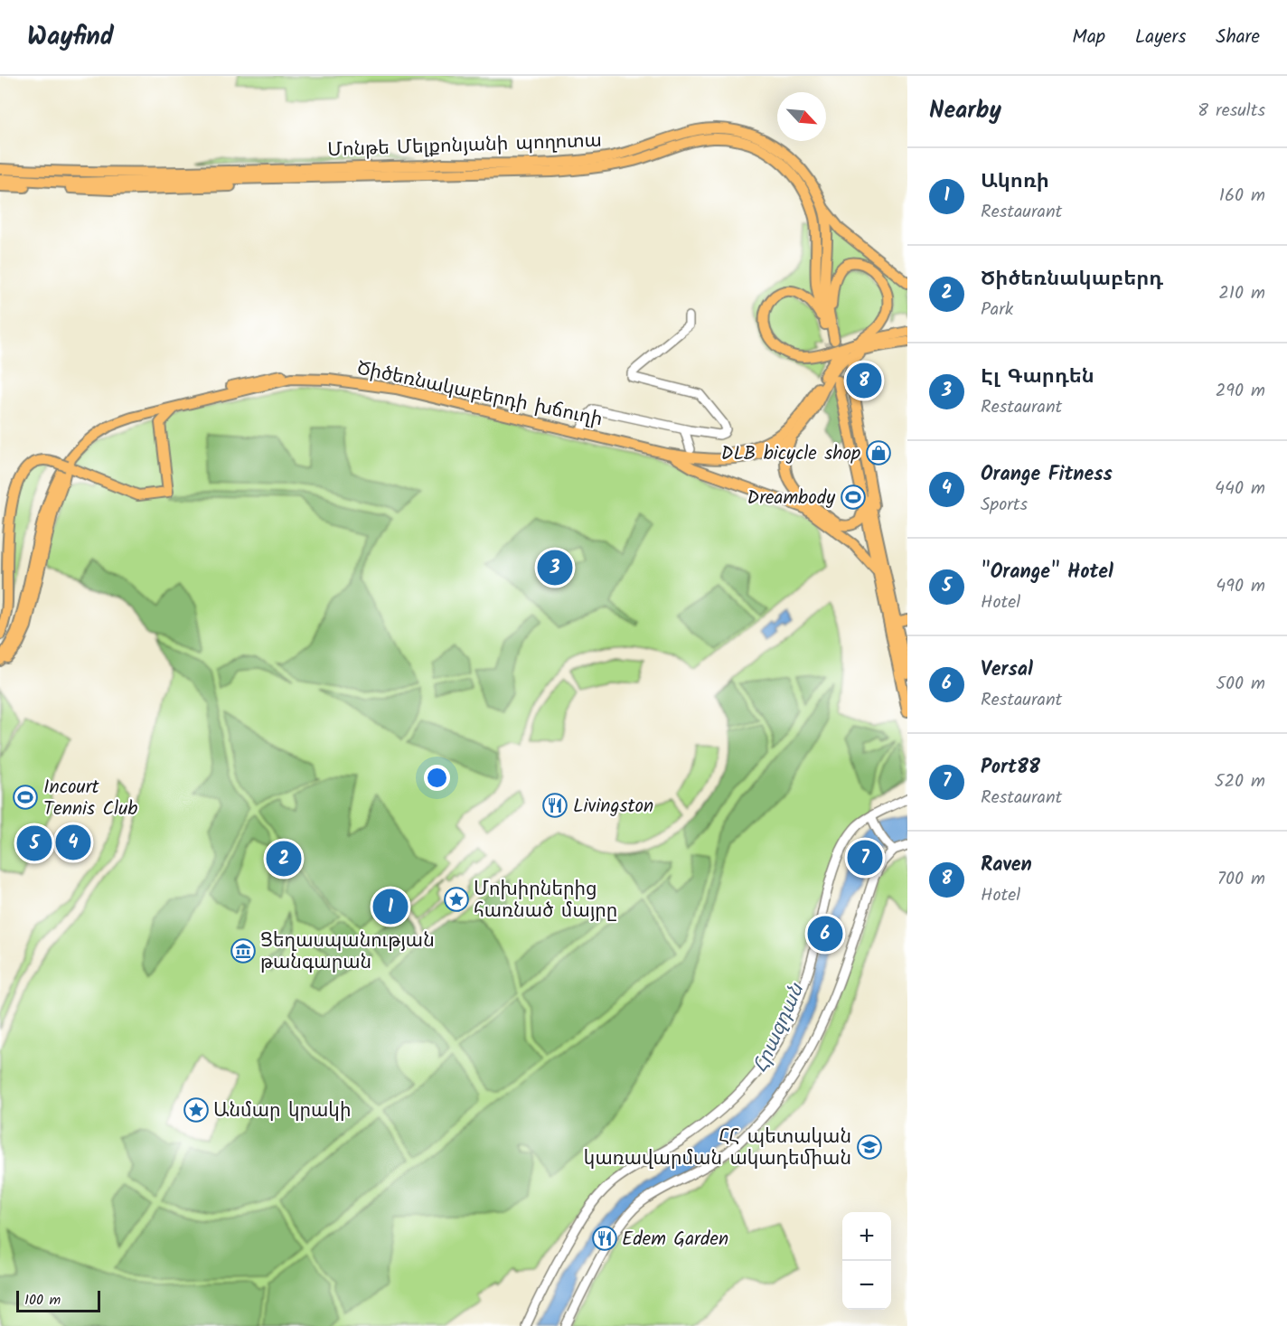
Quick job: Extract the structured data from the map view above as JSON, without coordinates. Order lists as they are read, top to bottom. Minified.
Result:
{"streets":{"main road":["Մոնթե Մելքոնյանի պողոտա","Ծիծեռնակաբերդի խճուղի"]},"water":["Հրազդան"],"places":{"shop":["DLB bicycle shop"],"sports":["Dreambody","Incourt Tennis Club"],"restaurant":["Livingston","Edem Garden"],"place":["Մոխիրներից հառնած մայրը","Անմար կրակի"],"museum":["Ցեղասպանության թանգարան"],"school or university":["ՀՀ պետական կառավարման ակադեմիան"]},"scale_bar":"100 m","north":"bottom right","page":{"header":"Wayfind","nav":["Map","Layers","Share"],"heading":["Nearby","8 results"],"list":[{"mark":"1","name":"Ակոռի","note":"Restaurant","value":"160 m"},{"mark":"2","name":"Ծիծեռնակաբերդ","note":"Park","value":"210 m"},{"mark":"3","name":"Էլ Գարդեն","note":"Restaurant","value":"290 m"},{"mark":"4","name":"Orange Fitness","note":"Sports","value":"440 m"},{"mark":"5","name":"\"Orange\" Hotel","note":"Hotel","value":"490 m"},{"mark":"6","name":"Versal","note":"Restaurant","value":"500 m"},{"mark":"7","name":"Port88","note":"Restaurant","value":"520 m"},{"mark":"8","name":"Raven","note":"Hotel","value":"700 m"}],"pins":["8","3","4","5","7","2","1","6"],"map_buttons":["+","−"],"scale":"100 m"}}
